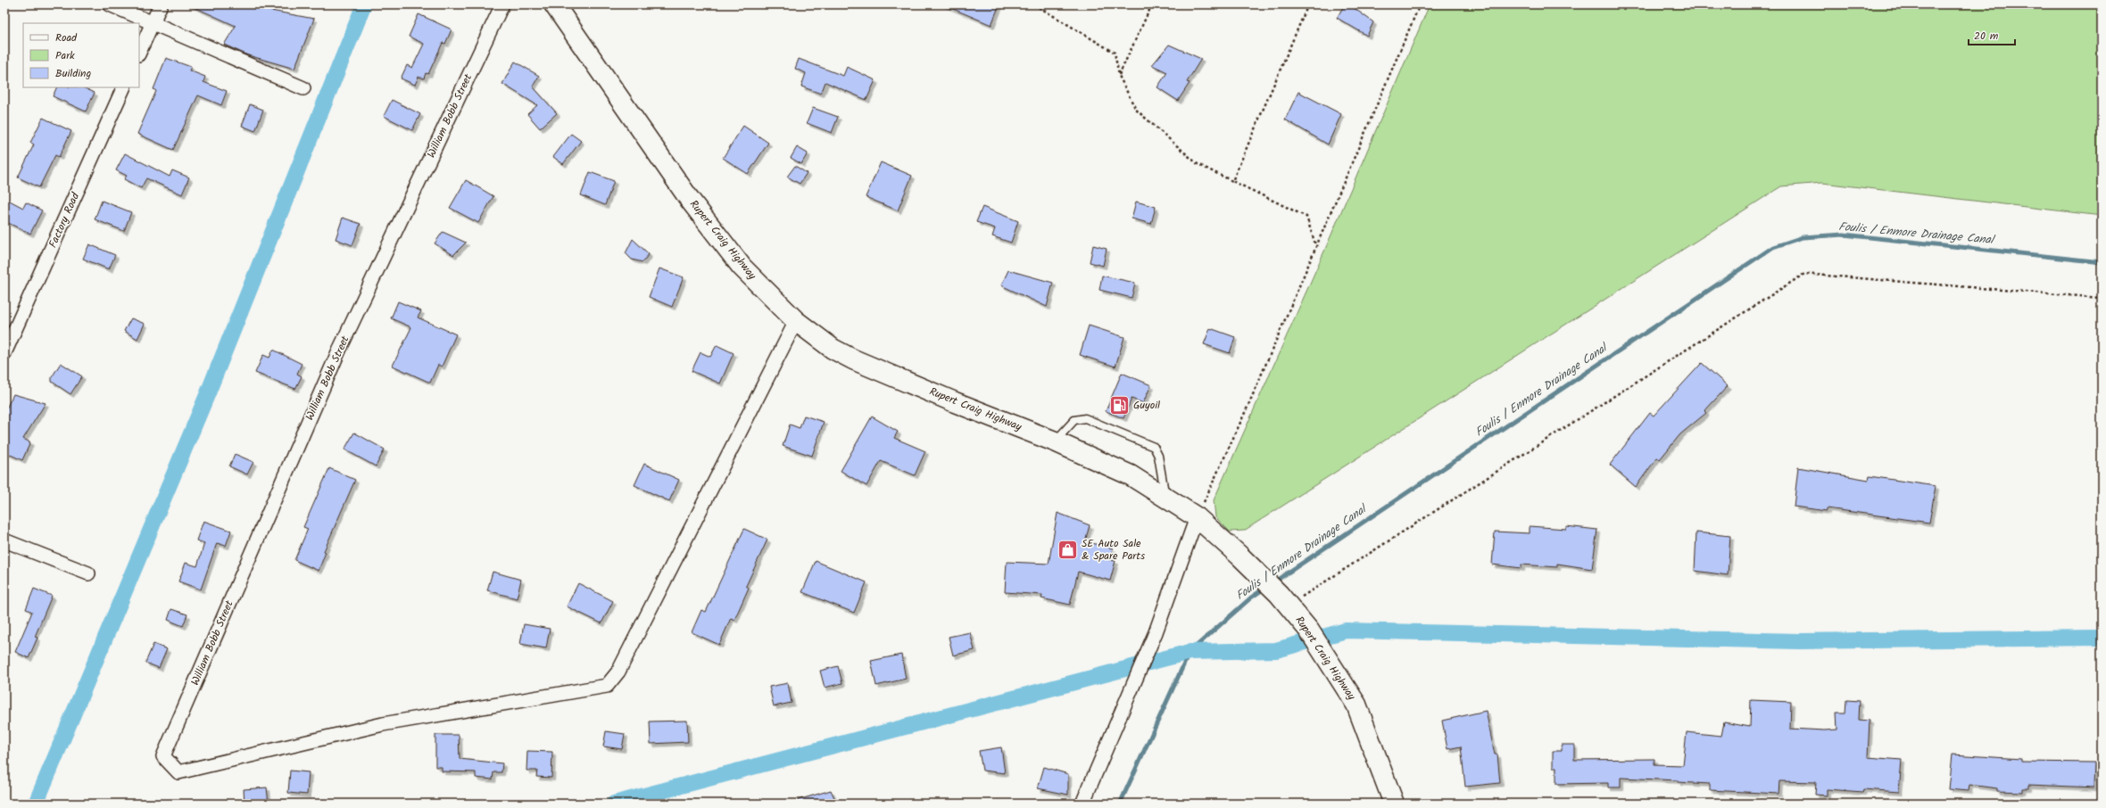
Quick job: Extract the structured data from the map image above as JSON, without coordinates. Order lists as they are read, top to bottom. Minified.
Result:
{"streets":{"main road":["Rupert Craig Highway"],"street":["William Bobb Street","Factory Road"]},"crossings":[["William Bobb Street","Rupert Craig Highway"]],"water":["Foulis / Enmore Drainage Canal"],"places":{"fuel station":["Guyoil"],"shop":["SE Auto Sale & Spare Parts"]},"legend":["Road","Park","Building"],"scale_bar":"20 m"}
